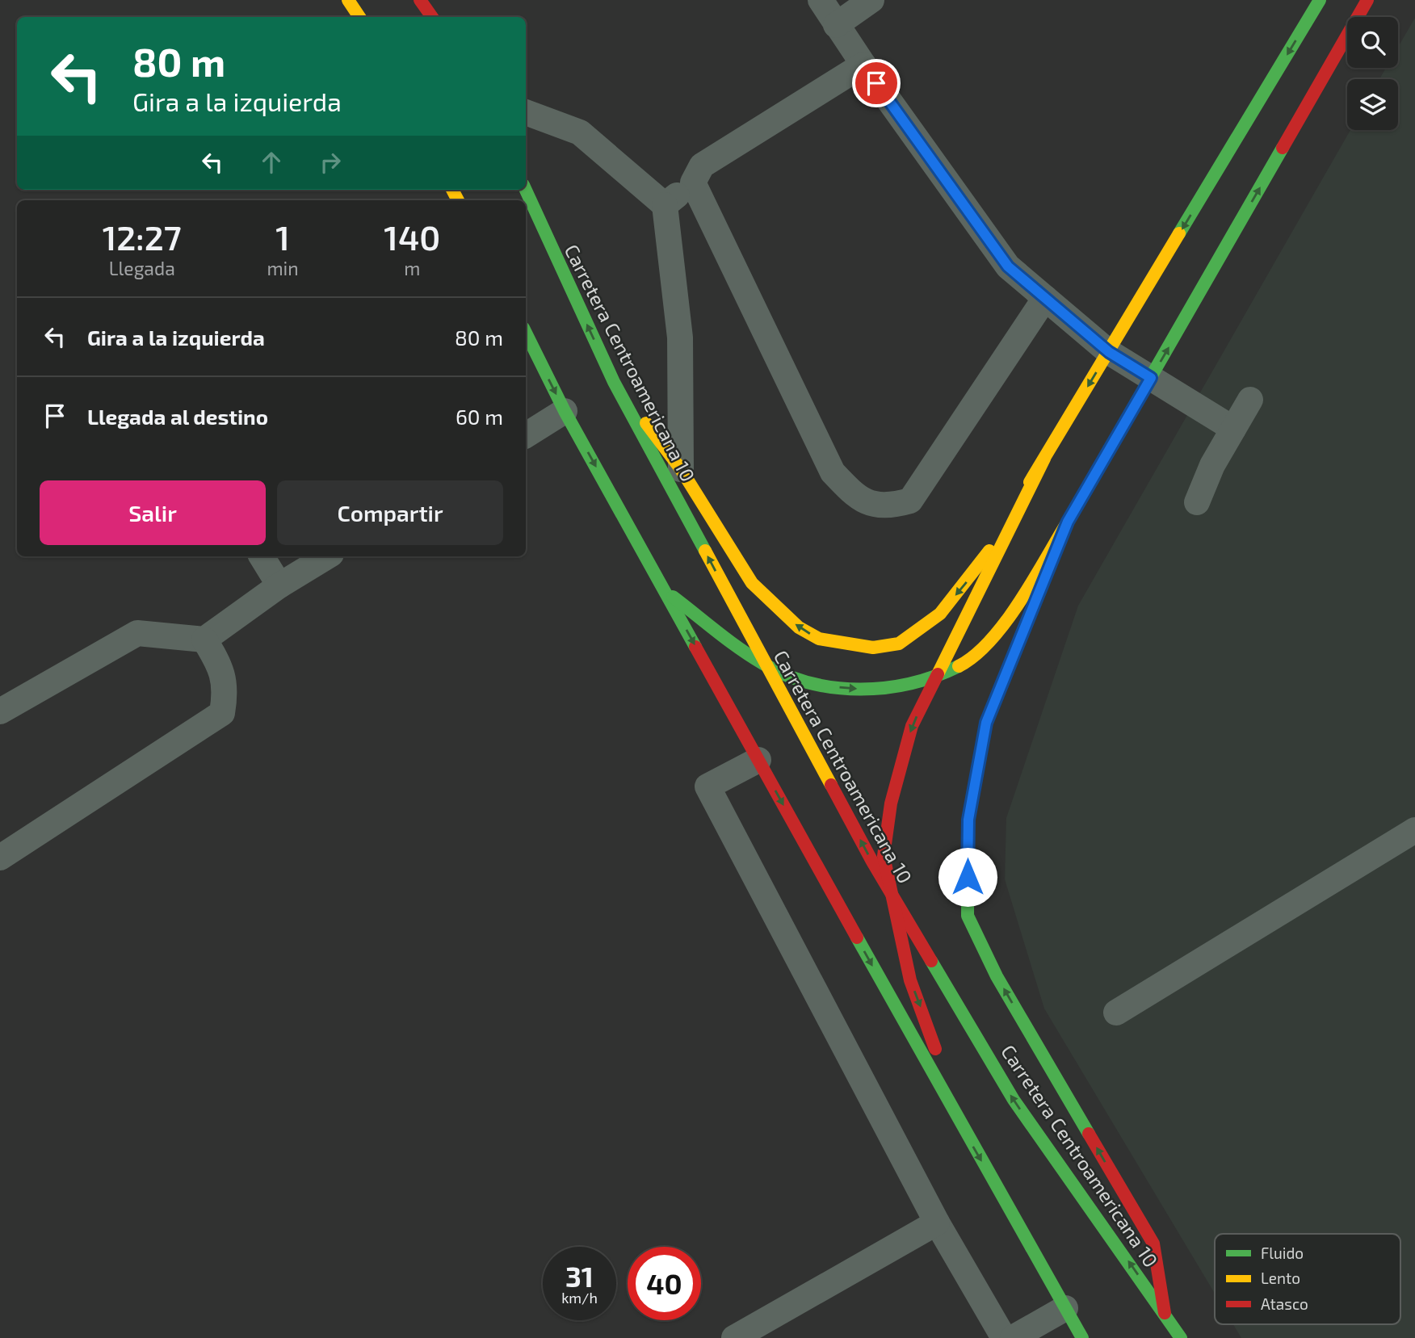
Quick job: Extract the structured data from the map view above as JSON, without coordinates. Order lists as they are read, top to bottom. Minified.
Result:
{"streets":{"main road":["Carretera Centroamericana 10"]},"legend":["Fluido","Lento","Atasco"],"page":{"turn":["80 m","Gira a la izquierda"],"eta":["12:27","Llegada","1","min","140","m"],"list":[{"name":"Gira a la izquierda","value":"80 m"},{"name":"Llegada al destino","value":"60 m"}],"buttons":["Salir","Compartir"],"speed":"31 km/h","limit":"40"}}
